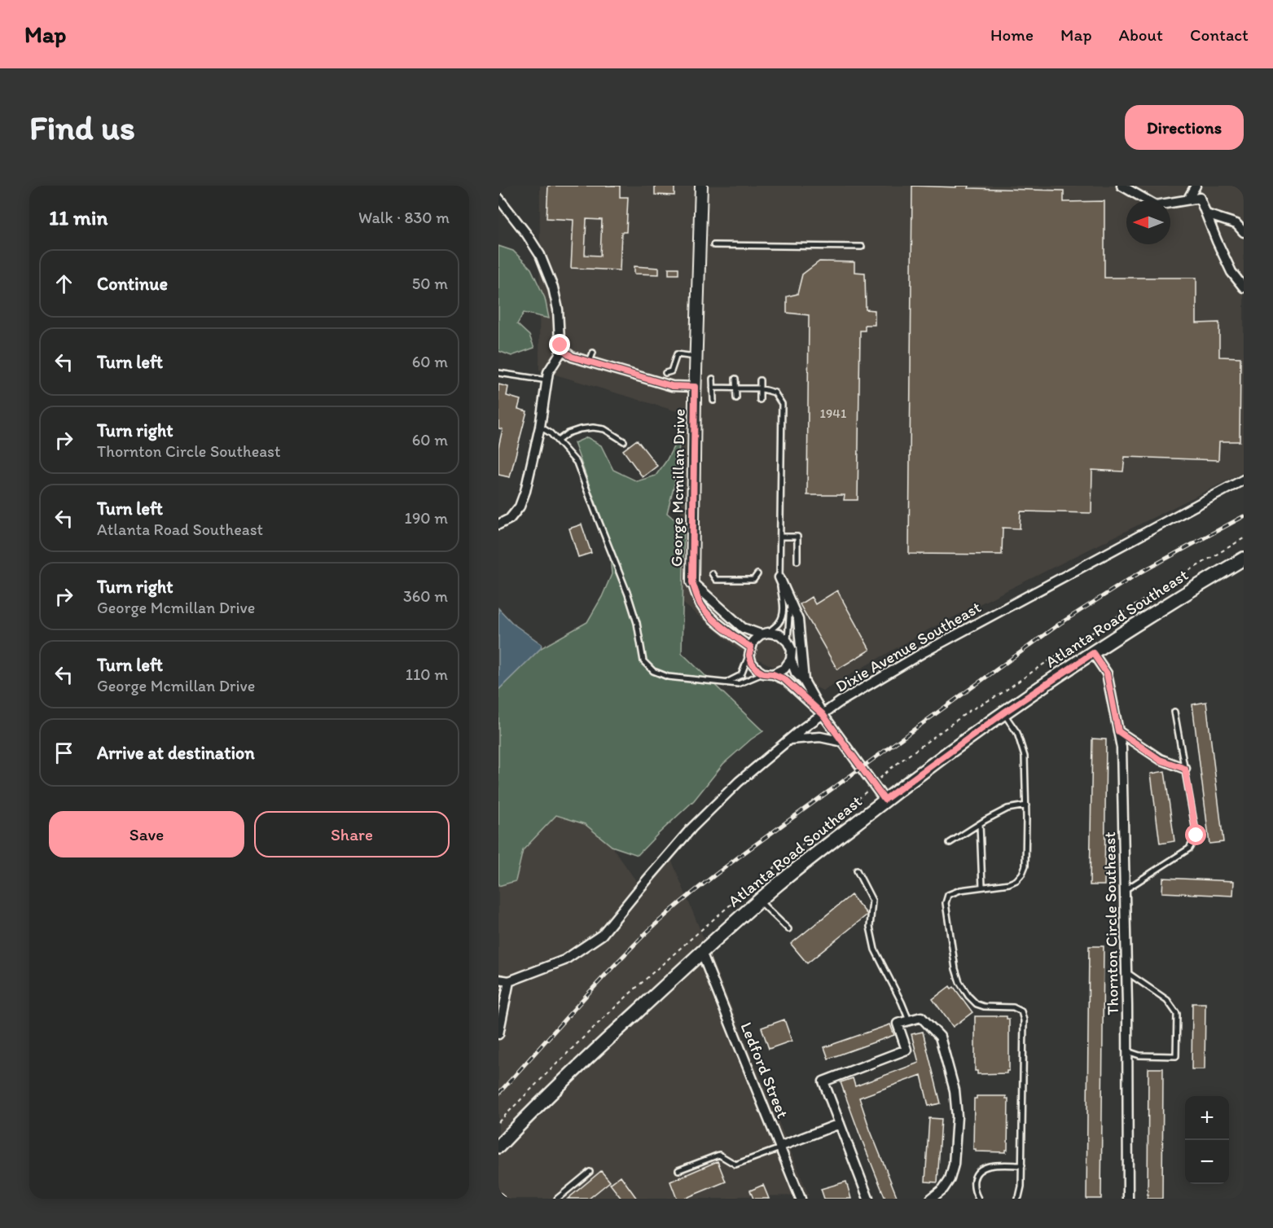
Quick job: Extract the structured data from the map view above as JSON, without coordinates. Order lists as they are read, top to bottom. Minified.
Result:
{"streets":{"main road":["Atlanta Road Southeast"],"street":["George Mcmillan Drive","Dixie Avenue Southeast","Thornton Circle Southeast","Ledford Street"]},"crossings":[["Atlanta Road Southeast","Thornton Circle Southeast"],["Atlanta Road Southeast","Ledford Street"]],"house_numbers":["1941"],"north":"left","page":{"header":"Map","nav":["Home","Map","About","Contact"],"buttons":["Directions",["Save","Share"]],"title":"Find us","heading":["11 min","Walk · 830 m"],"list":[["Continue","50 m"],["Turn left","60 m"],["Turn right","Thornton Circle Southeast","60 m"],["Turn left","Atlanta Road Southeast","190 m"],["Turn right","George Mcmillan Drive","360 m"],["Turn left","George Mcmillan Drive","110 m"],"Arrive at destination"],"map_buttons":["+","−"]}}
